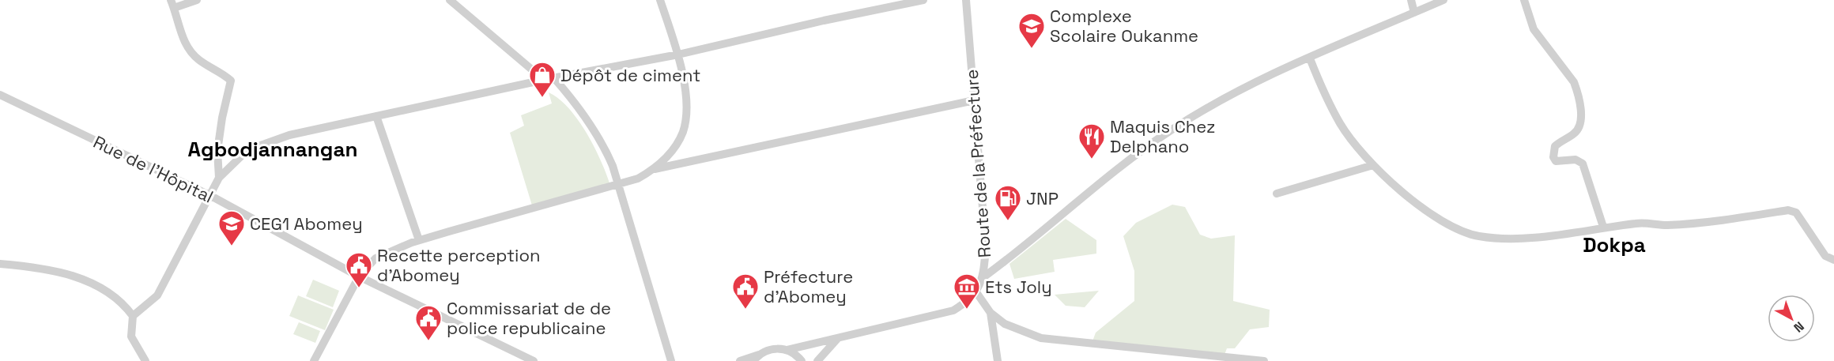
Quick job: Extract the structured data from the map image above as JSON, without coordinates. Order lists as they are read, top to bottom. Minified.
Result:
{"streets":{"street":["Route de la Préfecture","Rue de l'Hôpital"]},"districts":["Agbodjannangan","Dokpa"],"places":{"school or university":["Complexe Scolaire Oukanme","CEG1 Abomey"],"shop":["Dépôt de ciment"],"restaurant":["Maquis Chez Delphano"],"fuel station":["JNP"],"public building":["Recette perception d'Abomey","Préfecture d’Abomey","Commissariat de de police republicaine"],"museum":["Ets Joly"]},"north":"bottom right"}
